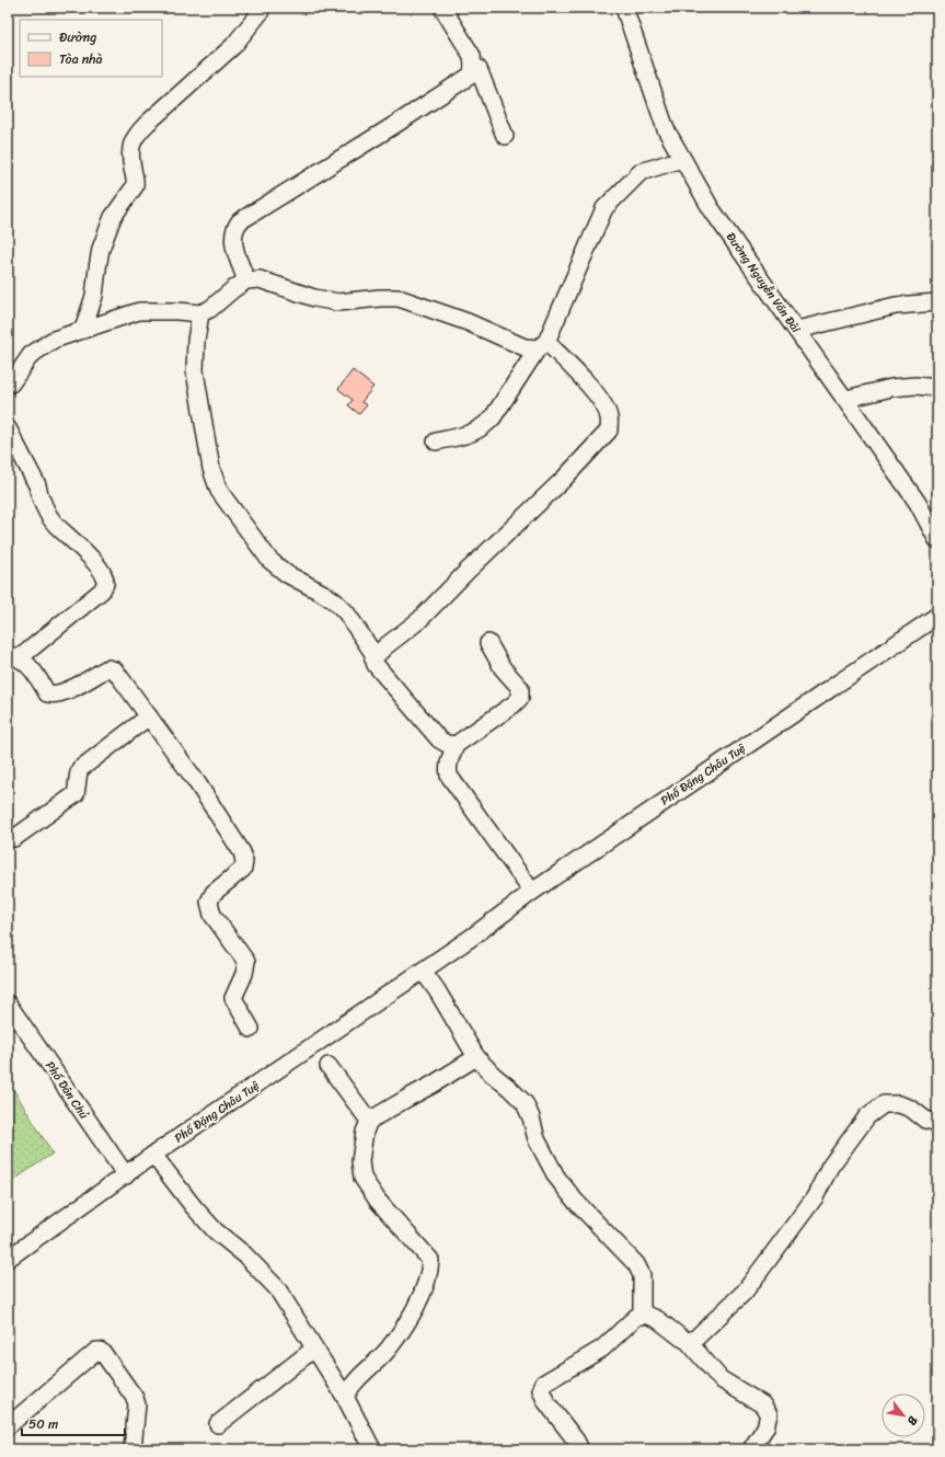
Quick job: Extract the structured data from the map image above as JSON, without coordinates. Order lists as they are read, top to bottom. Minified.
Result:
{"streets":{"street":["Đường Nguyễn Văn Đài","Phố Đặng Châu Tuệ","Phố Dân Chủ"]},"crossings":[["Phố Đặng Châu Tuệ","Phố Dân Chủ"]],"legend":["Đường","Tòa nhà"],"scale_bar":"50 m","north":"bottom right"}
